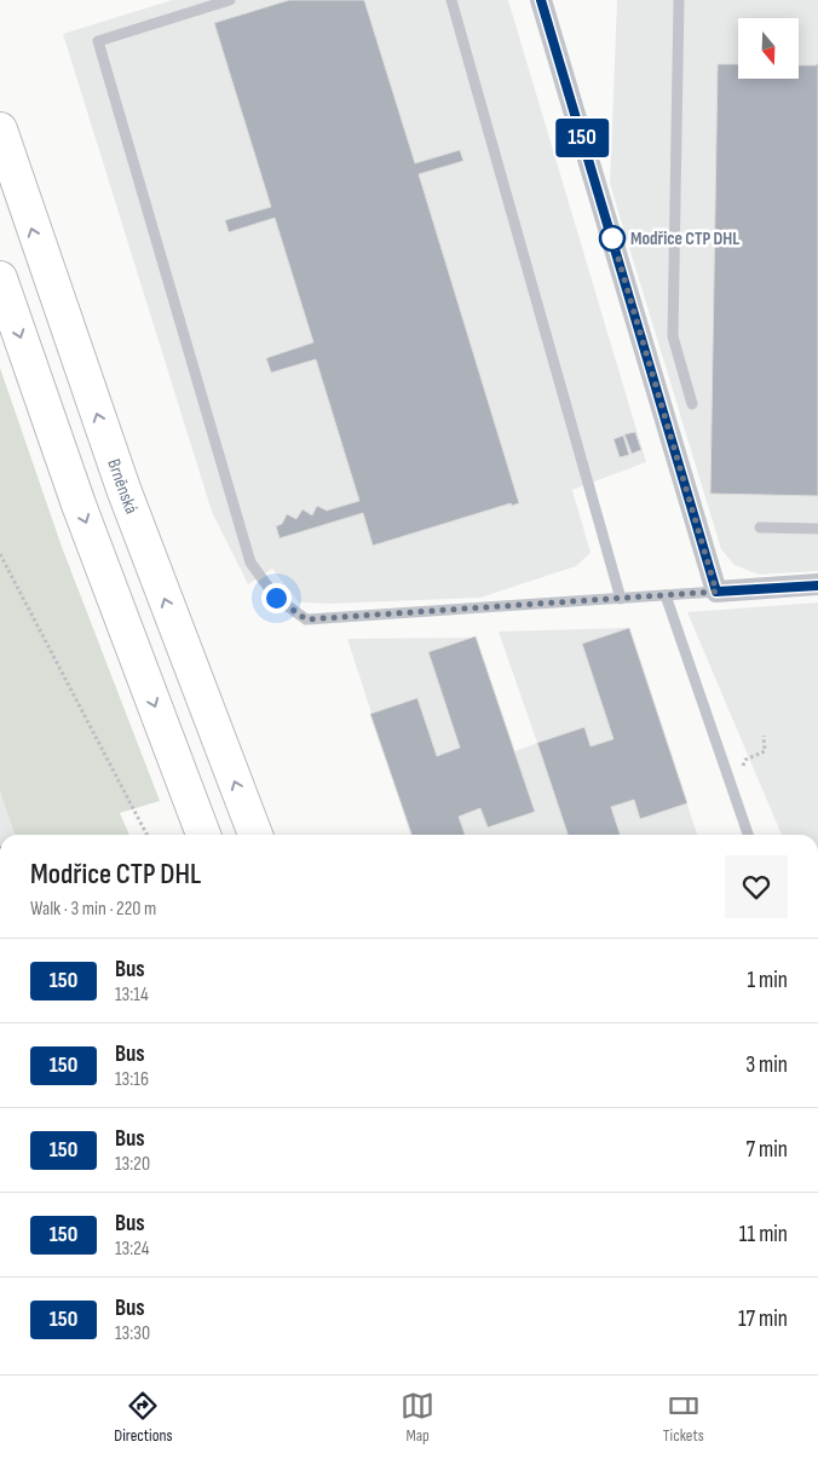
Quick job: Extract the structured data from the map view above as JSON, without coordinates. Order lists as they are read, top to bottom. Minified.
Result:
{"streets":{"highway":["Brněnská"]},"places":["Modřice CTP DHL"],"lines":["bus line 150"],"north":"bottom","page":{"on_map":"150","heading":["Modřice CTP DHL","Walk · 3 min · 220 m"],"list":[{"mark":"150","name":"Bus","note":"13:14","value":"1 min"},{"mark":"150","name":"Bus","note":"13:16","value":"3 min"},{"mark":"150","name":"Bus","note":"13:20","value":"7 min"},{"mark":"150","name":"Bus","note":"13:24","value":"11 min"},{"mark":"150","name":"Bus","note":"13:30","value":"17 min"}],"tabs":["Directions","Map","Tickets"]}}
